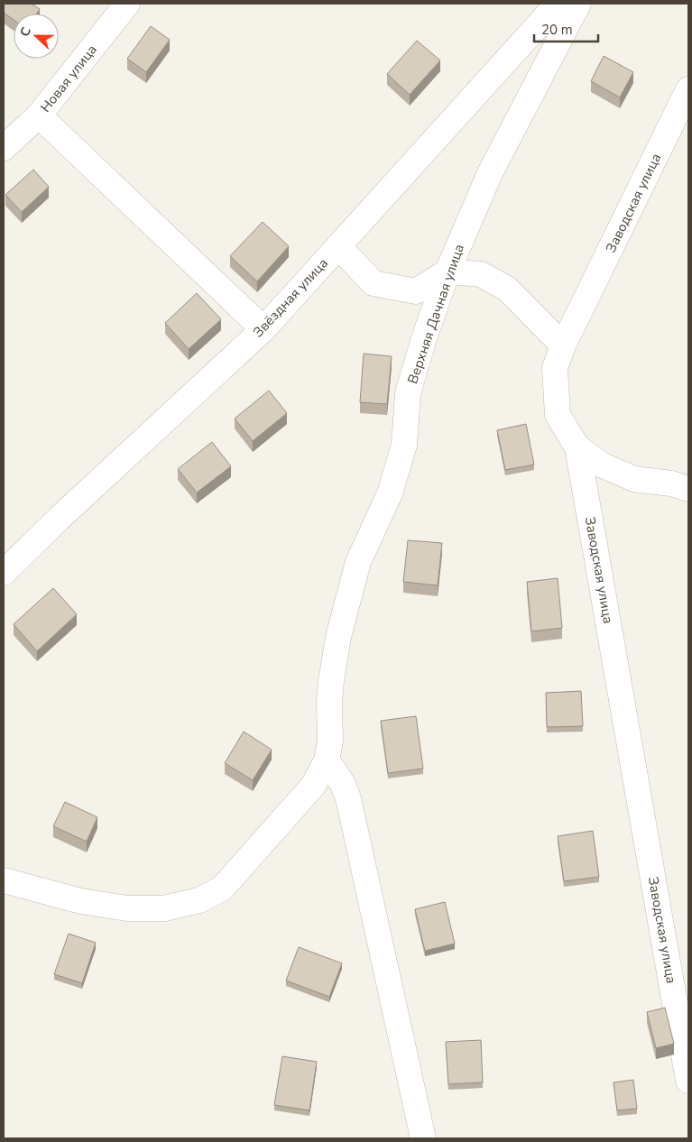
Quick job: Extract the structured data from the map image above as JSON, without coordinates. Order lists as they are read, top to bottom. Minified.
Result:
{"streets":{"street":["Новая улица","Заводская улица","Звёздная улица","Верхняя Дачная улица"]},"scale_bar":"20 m","north":"left"}
